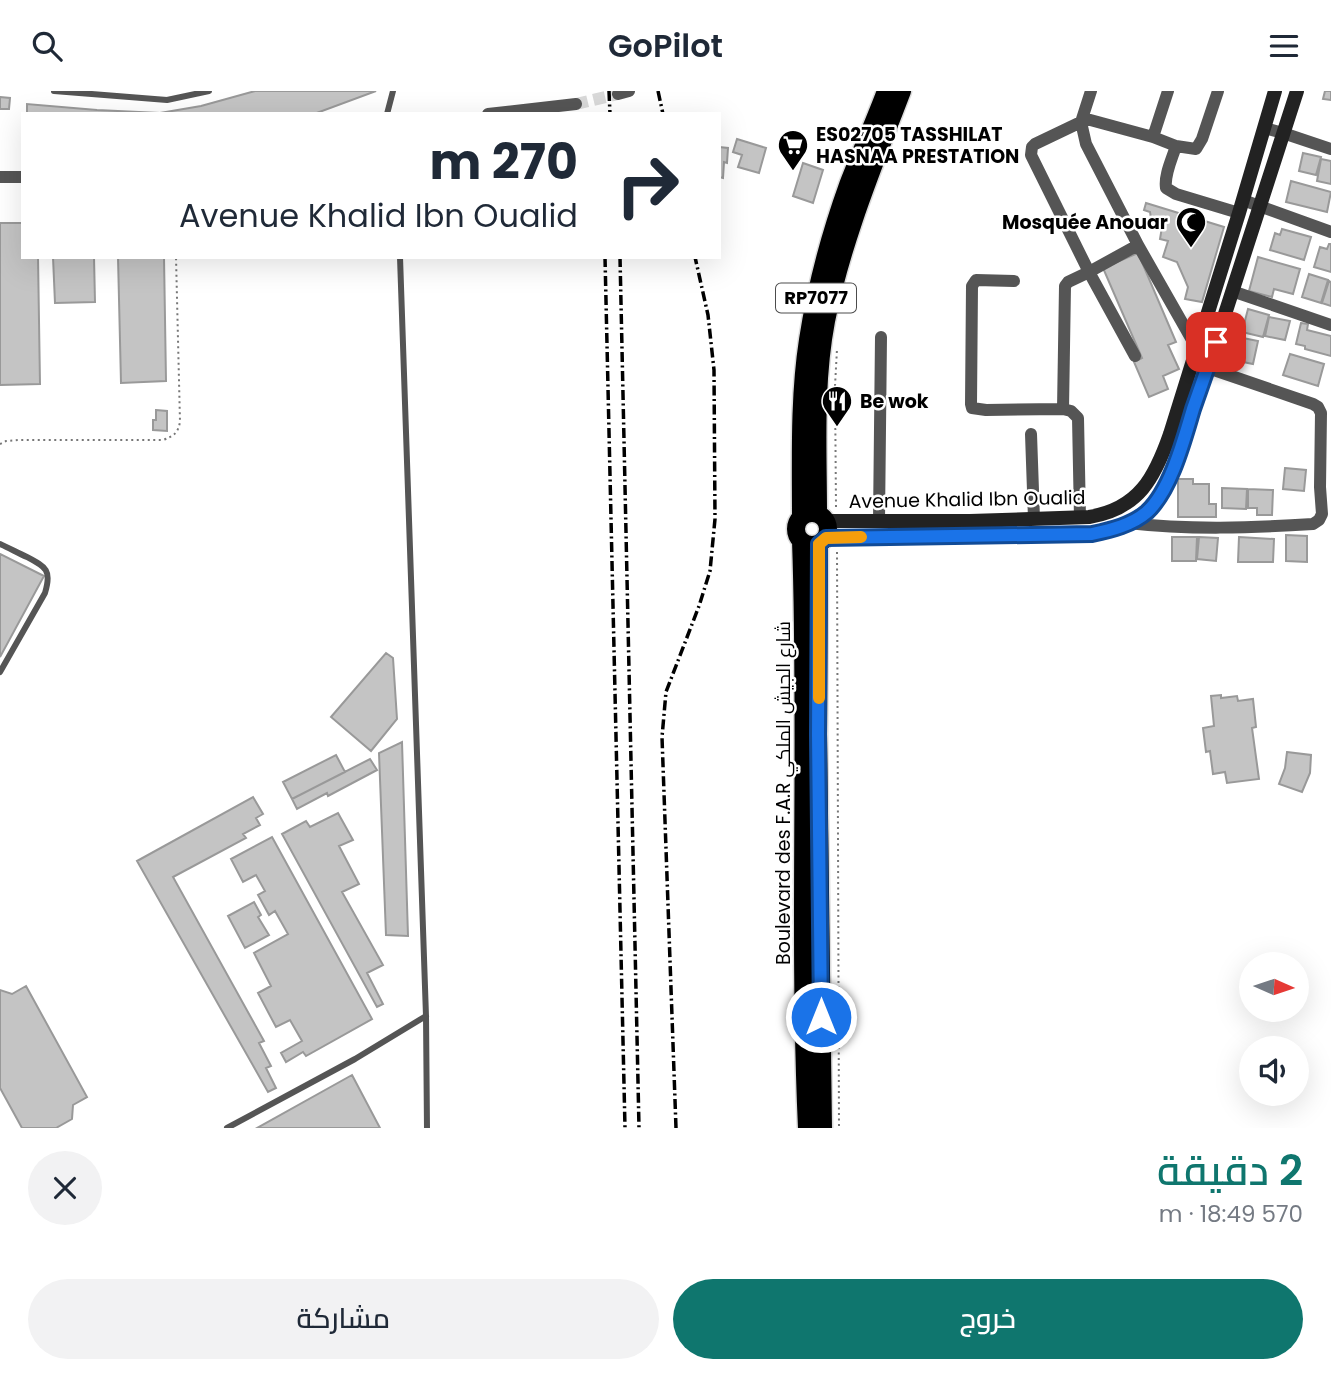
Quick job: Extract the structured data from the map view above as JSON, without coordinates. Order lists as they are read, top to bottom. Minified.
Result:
{"streets":{"main road":["RP7077","Avenue Khalid Ibn Oualid","Boulevard des F.A.R شارع الجيش الملكي"]},"crossings":[["Avenue Khalid Ibn Oualid","Boulevard des F.A.R شارع الجيش الملكي"]],"places":{"supermarket":["ES02705 TASSHILAT HASNAA PRESTATION"],"mosque":["Mosquée Anouar"],"restaurant":["Be wok"]},"north":"right","page":{"header":"GoPilot","turn":["270 m","Avenue Khalid Ibn Oualid"],"heading":["2 دقيقة","570 m · 18:49"],"buttons":["خروج","مشاركة"]}}
